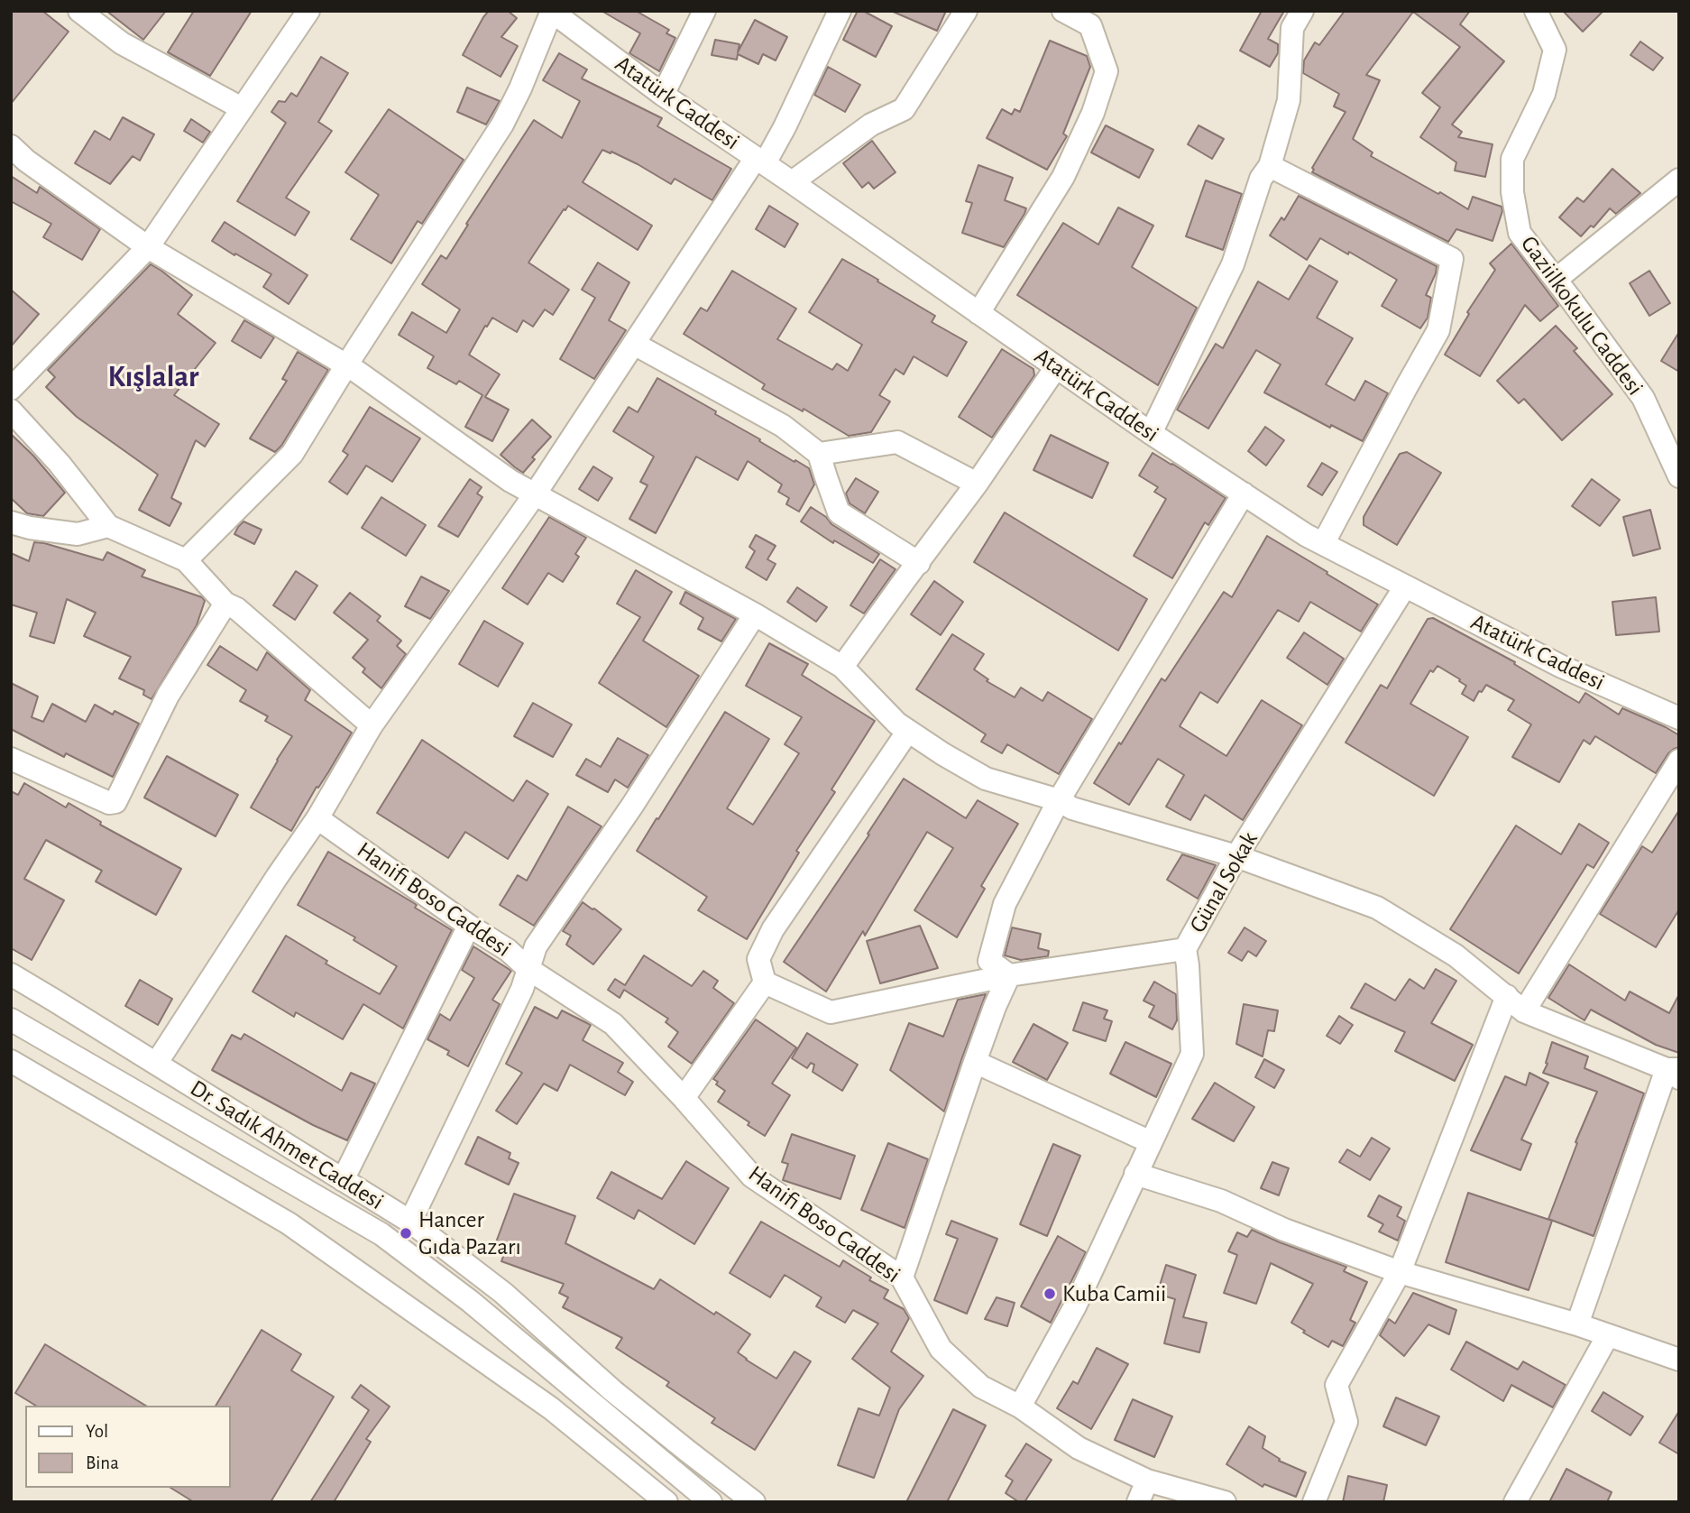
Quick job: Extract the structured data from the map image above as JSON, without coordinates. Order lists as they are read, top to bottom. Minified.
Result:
{"streets":{"street":["Atatürk Caddesi","Gaziilkokulu Caddesi","Günal Sokak","Hanifi Boso Caddesi","Dr. Sadık Ahmet Caddesi"]},"crossings":[["Atatürk Caddesi","Günal Sokak"],["Günal Sokak","Hanifi Boso Caddesi"]],"districts":["Kışlalar"],"places":["Hancer Gıda Pazarı","Kuba Camii"],"legend":["Yol","Bina"]}
